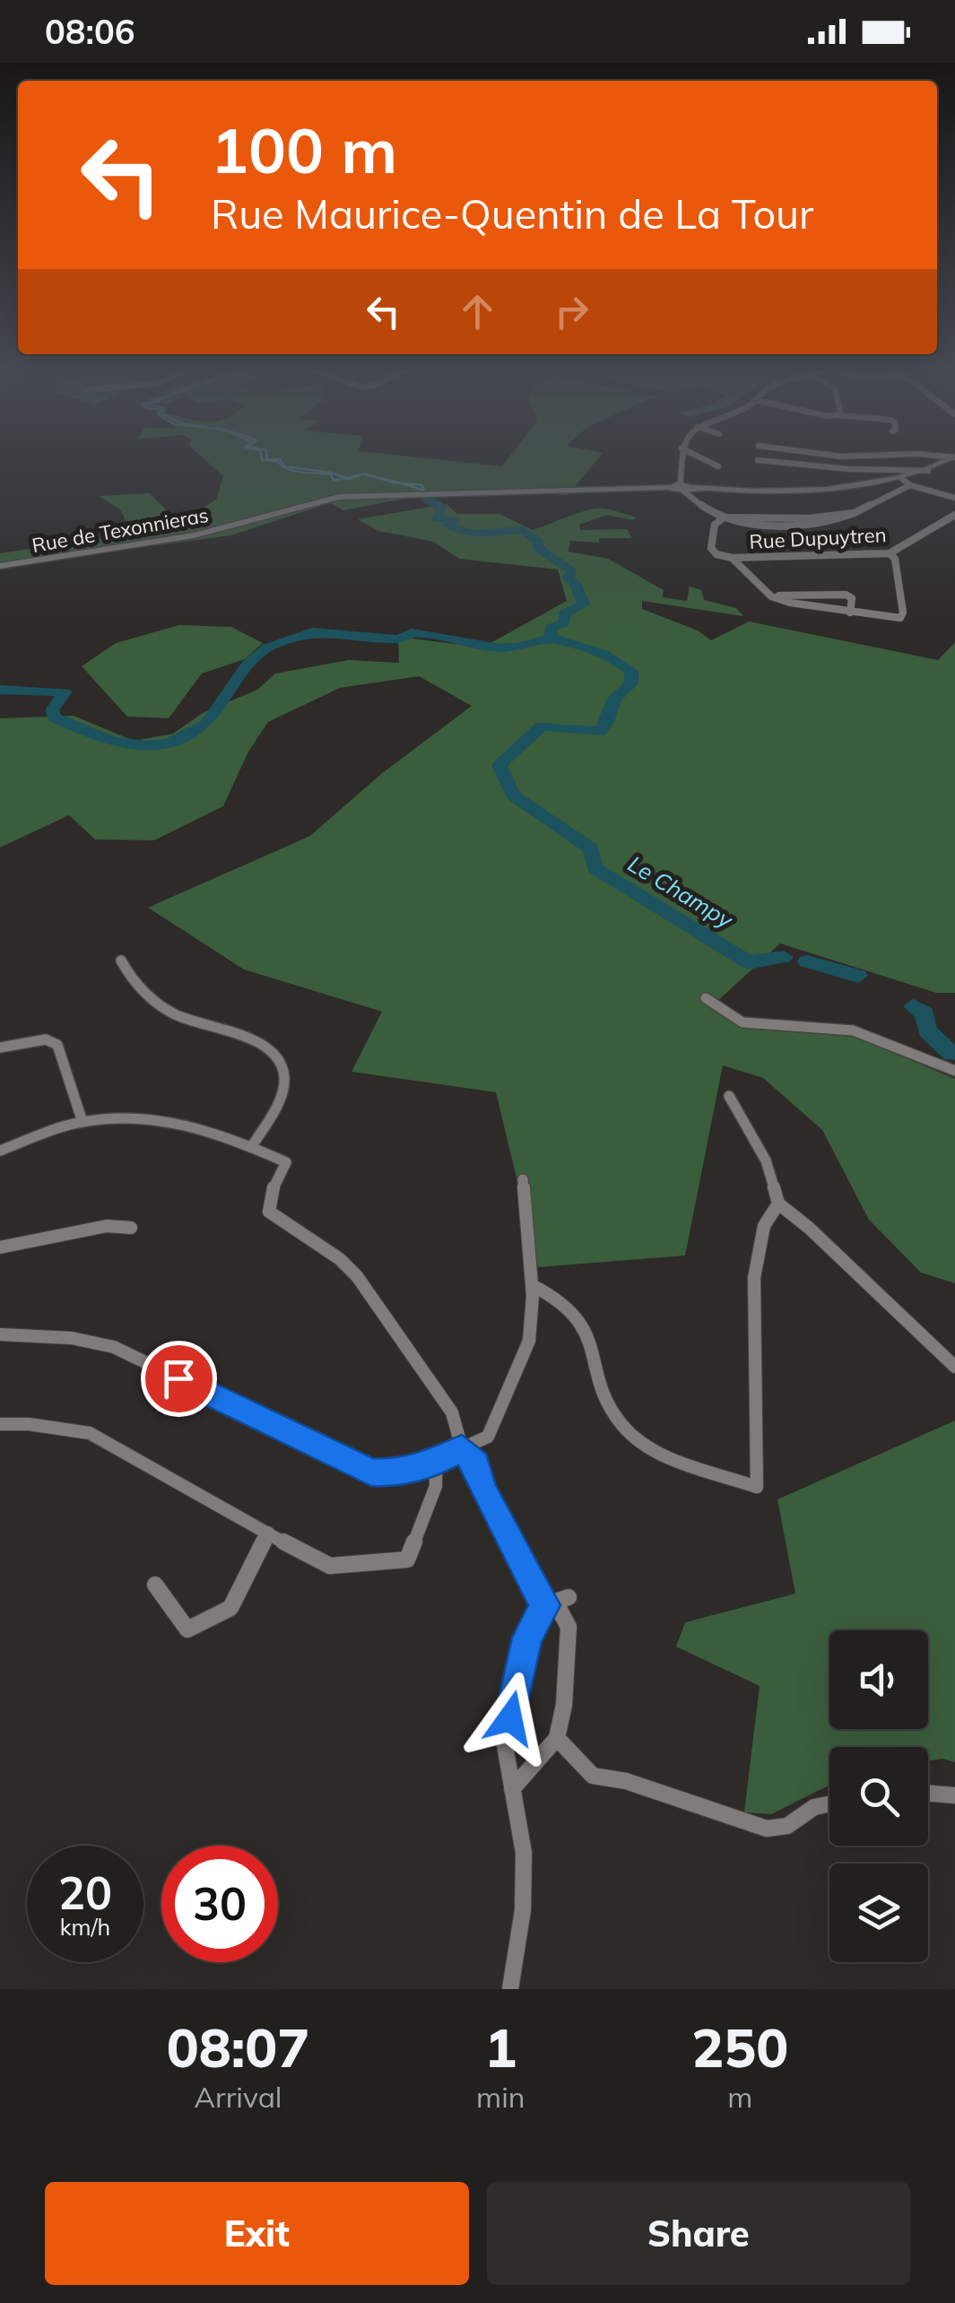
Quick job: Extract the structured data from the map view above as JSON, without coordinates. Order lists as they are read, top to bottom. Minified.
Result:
{"streets":{"main road":["Rue de Texonnieras"],"street":["Rue Dupuytren"]},"water":["Le Champy"],"page":{"status":"08:06","turn":["100 m","Rue Maurice-Quentin de La Tour"],"speed":"20 km/h","limit":"30","eta":["08:07","Arrival","1","min","250","m"],"buttons":["Exit","Share"]}}
